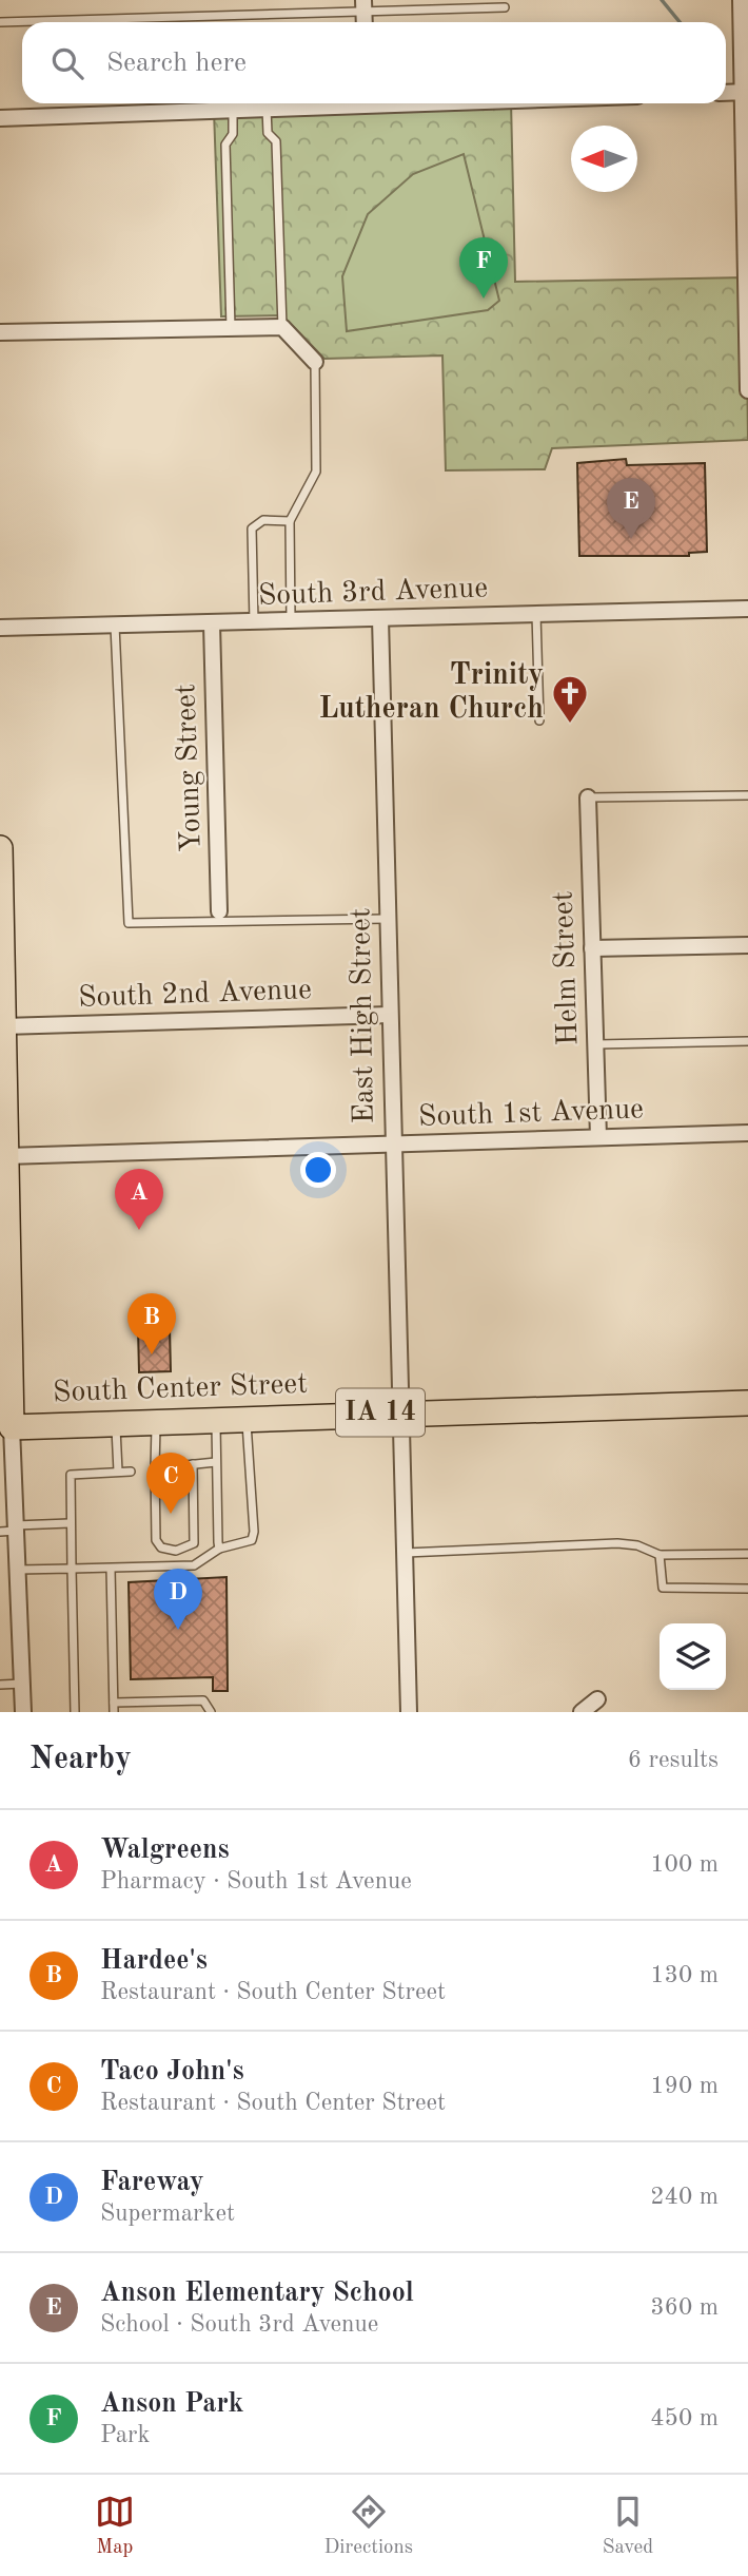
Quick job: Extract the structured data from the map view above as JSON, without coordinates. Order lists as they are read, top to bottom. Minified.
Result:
{"streets":{"main road":["South Center Street","IA 14"],"street":["South 3rd Avenue","Young Street","Helm Street","South 2nd Avenue","East High Street","South 1st Avenue"]},"crossings":[["South 3rd Avenue","Young Street"],["South 3rd Avenue","East High Street"],["Helm Street","South 1st Avenue"],["South 2nd Avenue","East High Street"],["East High Street","South 1st Avenue"],["East High Street","South Center Street"]],"places":{"church":["Trinity Lutheran Church"]},"north":"left","page":{"search":"Search here","pins":["F","E","A","B","C","D"],"heading":["Nearby","6 results"],"list":[{"mark":"A","name":"Walgreens","note":"Pharmacy · South 1st Avenue","value":"100 m"},{"mark":"B","name":"Hardee's","note":"Restaurant · South Center Street","value":"130 m"},{"mark":"C","name":"Taco John's","note":"Restaurant · South Center Street","value":"190 m"},{"mark":"D","name":"Fareway","note":"Supermarket","value":"240 m"},{"mark":"E","name":"Anson Elementary School","note":"School · South 3rd Avenue","value":"360 m"},{"mark":"F","name":"Anson Park","note":"Park","value":"450 m"}],"nav":["Map","Directions","Saved"]}}
